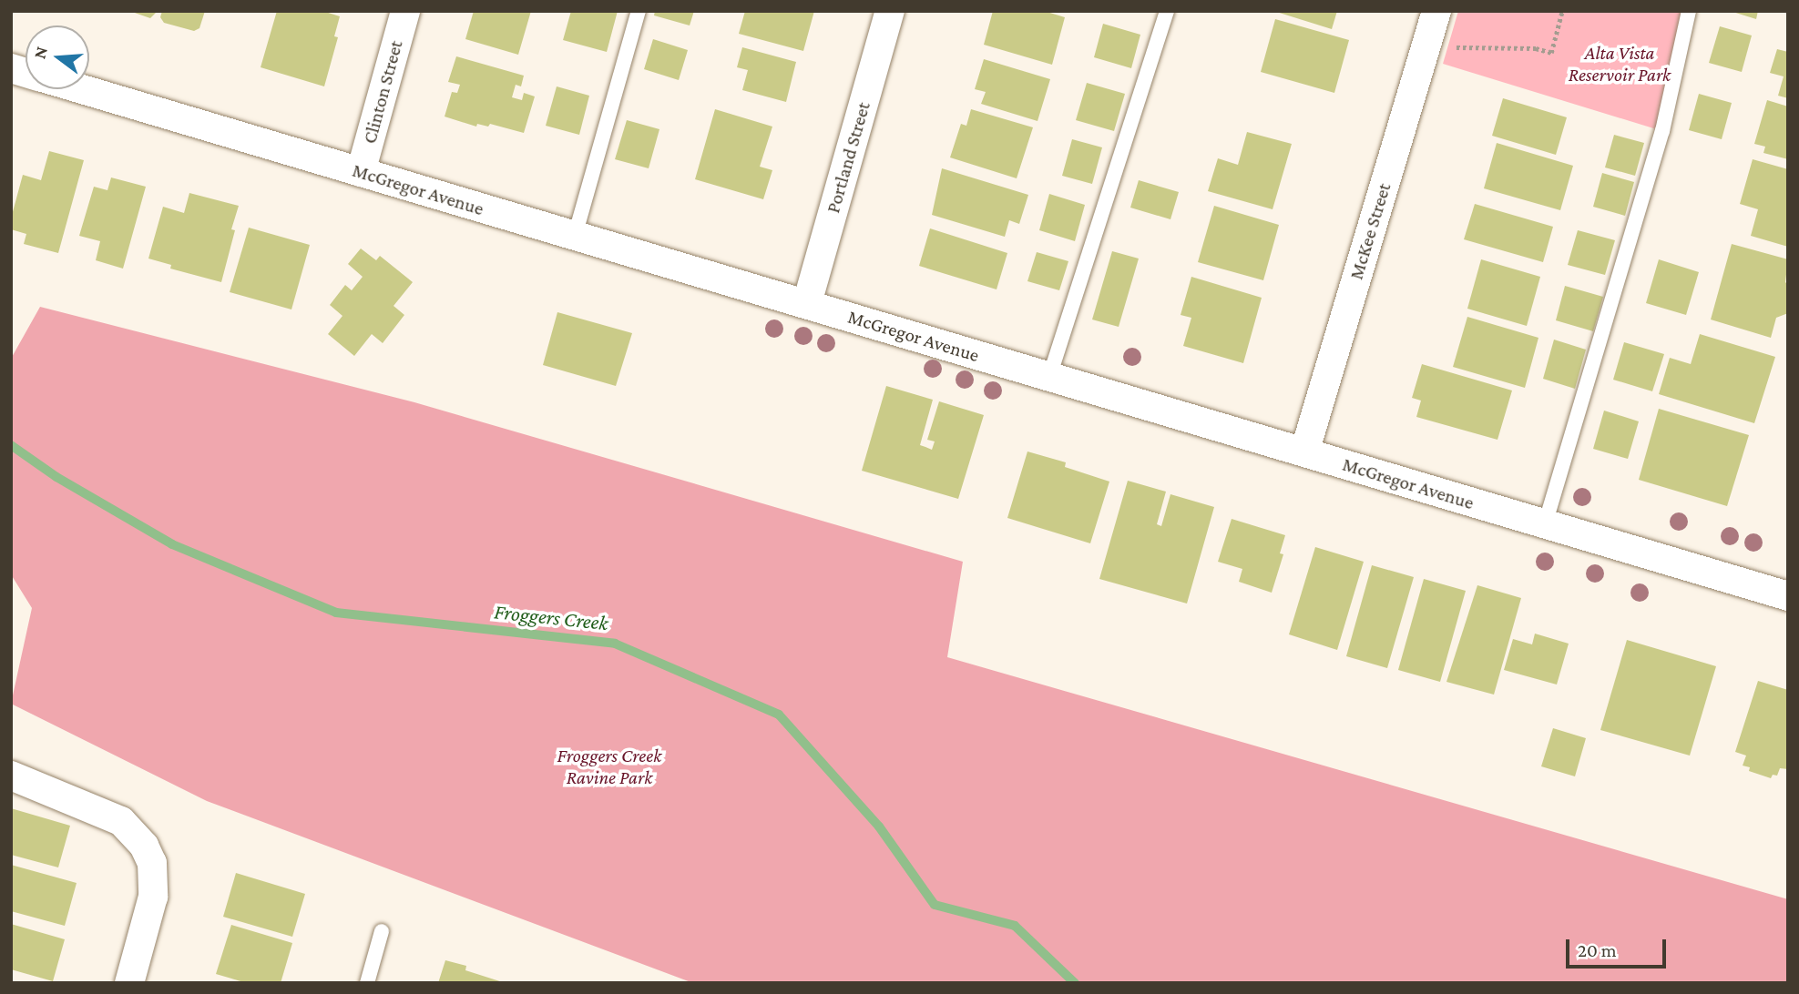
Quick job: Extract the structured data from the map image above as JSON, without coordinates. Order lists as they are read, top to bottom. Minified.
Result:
{"streets":{"street":["Clinton Street","Portland Street","McGregor Avenue","McKee Street"]},"crossings":[["Clinton Street","McGregor Avenue"],["Portland Street","McGregor Avenue"],["McGregor Avenue","McKee Street"]],"water":["Froggers Creek"],"parks":["Alta Vista Reservoir Park","Froggers Creek Ravine Park"],"scale_bar":"20 m","north":"left"}
